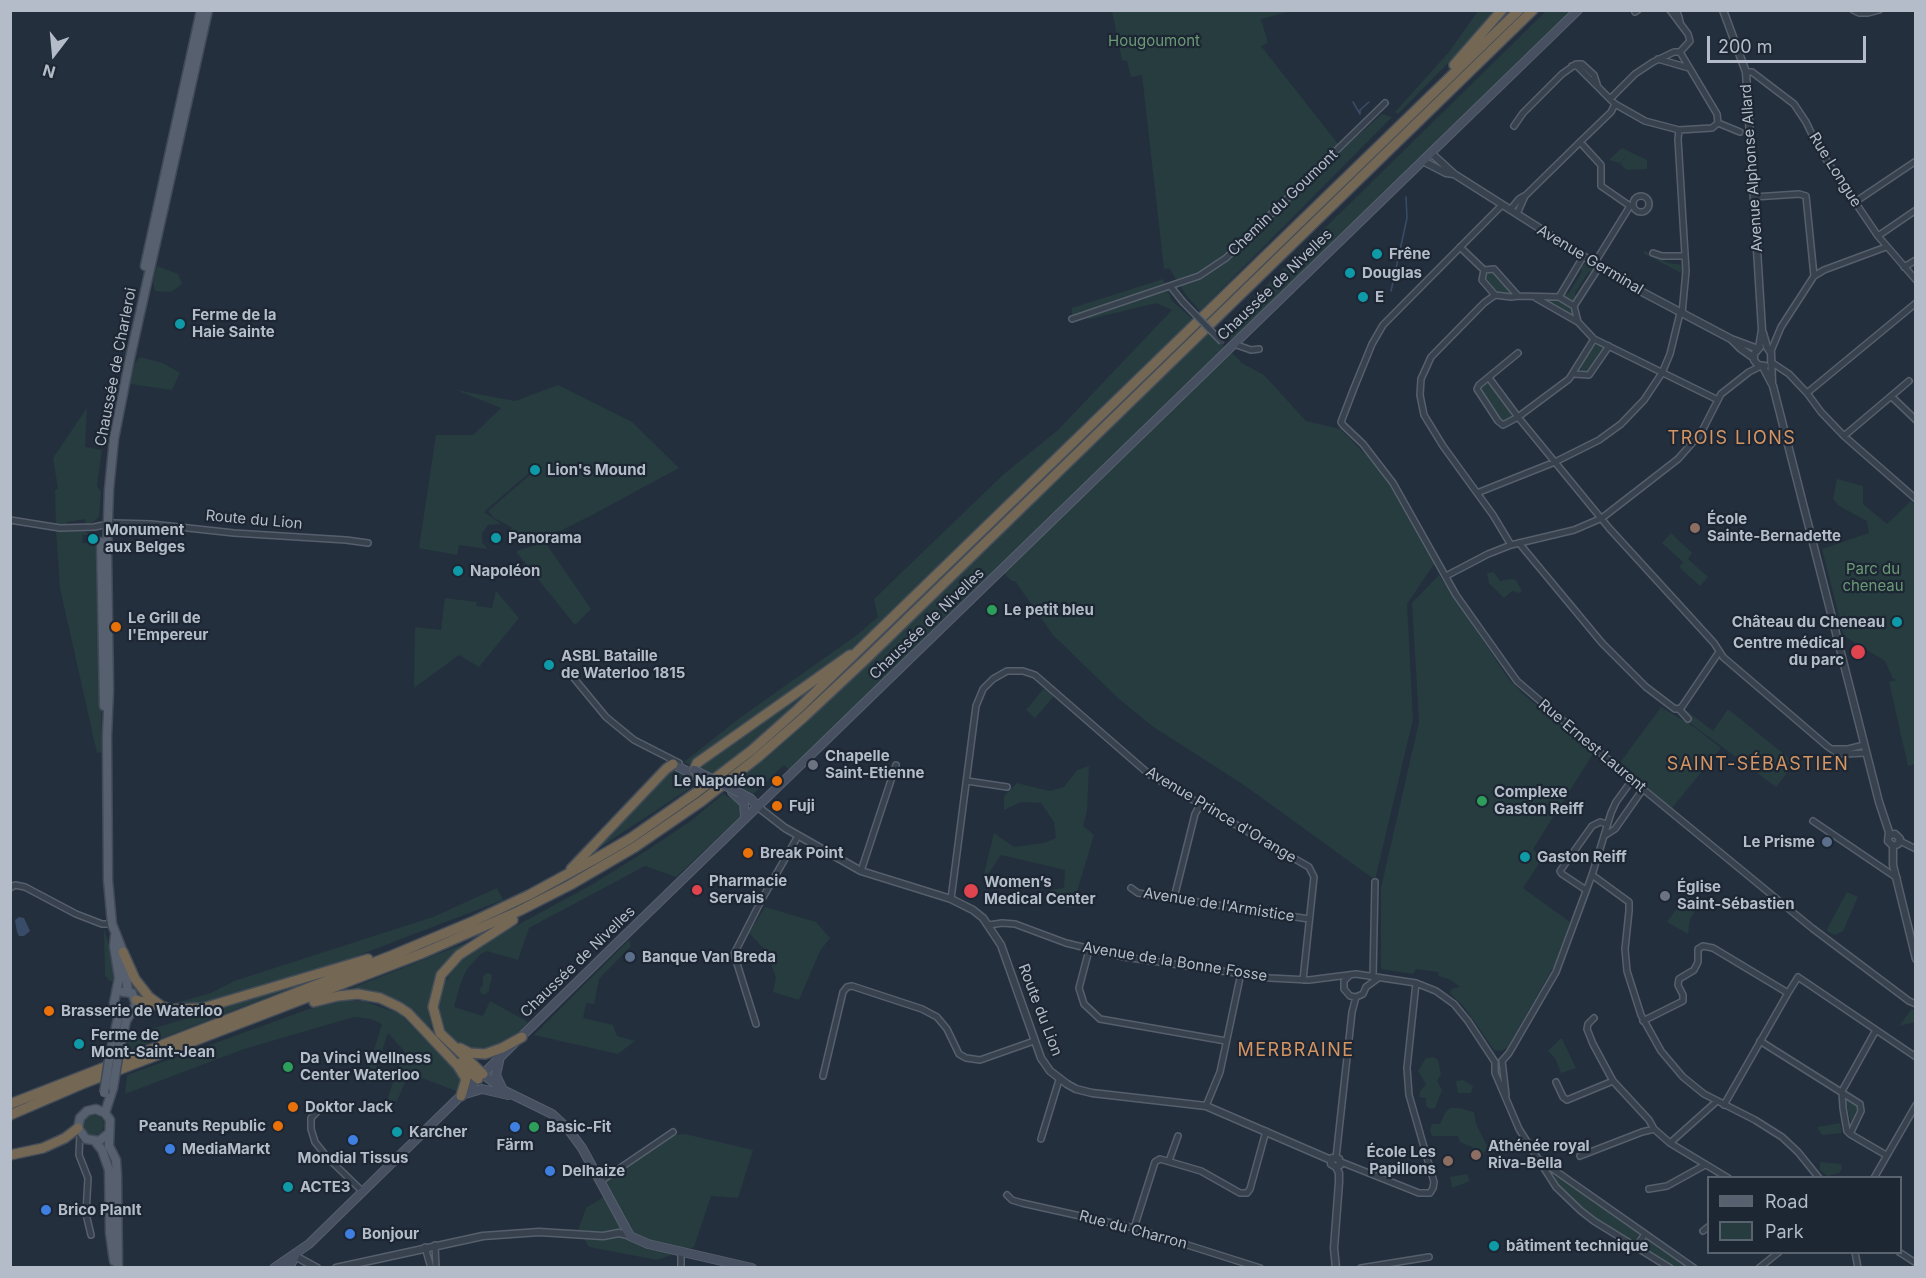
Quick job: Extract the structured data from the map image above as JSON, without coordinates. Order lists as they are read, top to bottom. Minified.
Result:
{"streets":{"main road":["Chaussée de Nivelles","Chaussée de Charleroi","Route du Lion"],"street":["Avenue Alphonse Allard","Rue Longue","Chemin du Goumont","Avenue Germinal","Rue Ernest Laurent","Avenue Prince d'Orange","Avenue de l'Armistice","Avenue de la Bonne Fosse","Rue du Charron"]},"crossings":[["Avenue Alphonse Allard","Rue Longue"],["Avenue Alphonse Allard","Avenue Germinal"],["Avenue Germinal","Chaussée de Nivelles"],["Chaussée de Nivelles","Route du Lion"],["Chaussée de Charleroi","Route du Lion"],["Route du Lion","Avenue Prince d'Orange"],["Route du Lion","Avenue de la Bonne Fosse"],["Avenue Prince d'Orange","Avenue de l'Armistice"],["Avenue Prince d'Orange","Avenue de la Bonne Fosse"]],"districts":["TROIS LIONS","SAINT-SÉBASTIEN","MERBRAINE"],"parks":["Hougoumont","Parc du cheneau"],"places":["Frêne","Douglas","E","Ferme de la Haie Sainte","Lion's Mound","École Sainte-Bernadette","Panorama","Monument aux Belges","Napoléon","Le petit bleu","Château du Cheneau","Le Grill de l'Empereur","Centre médical du parc","ASBL Bataille de Waterloo 1815","Chapelle Saint-Etienne","Le Napoléon","Complexe Gaston Reiff","Fuji","Le Prisme","Break Point","Gaston Reiff","Pharmacie Servais","Women’s Medical Center","Église Saint-Sébastien","Banque Van Breda","Brasserie de Waterloo","Ferme de Mont-Saint-Jean","Da Vinci Wellness Center Waterloo","Doktor Jack","Peanuts Republic","Färm","Basic-Fit","Karcher","Mondial Tissus","MediaMarkt","Athénée royal Riva-Bella","École Les Papillons","Delhaize","ACTE3","Brico PlanIt","Bonjour","bâtiment technique"],"legend":["Road","Park"],"scale_bar":"200 m","north":"bottom"}
